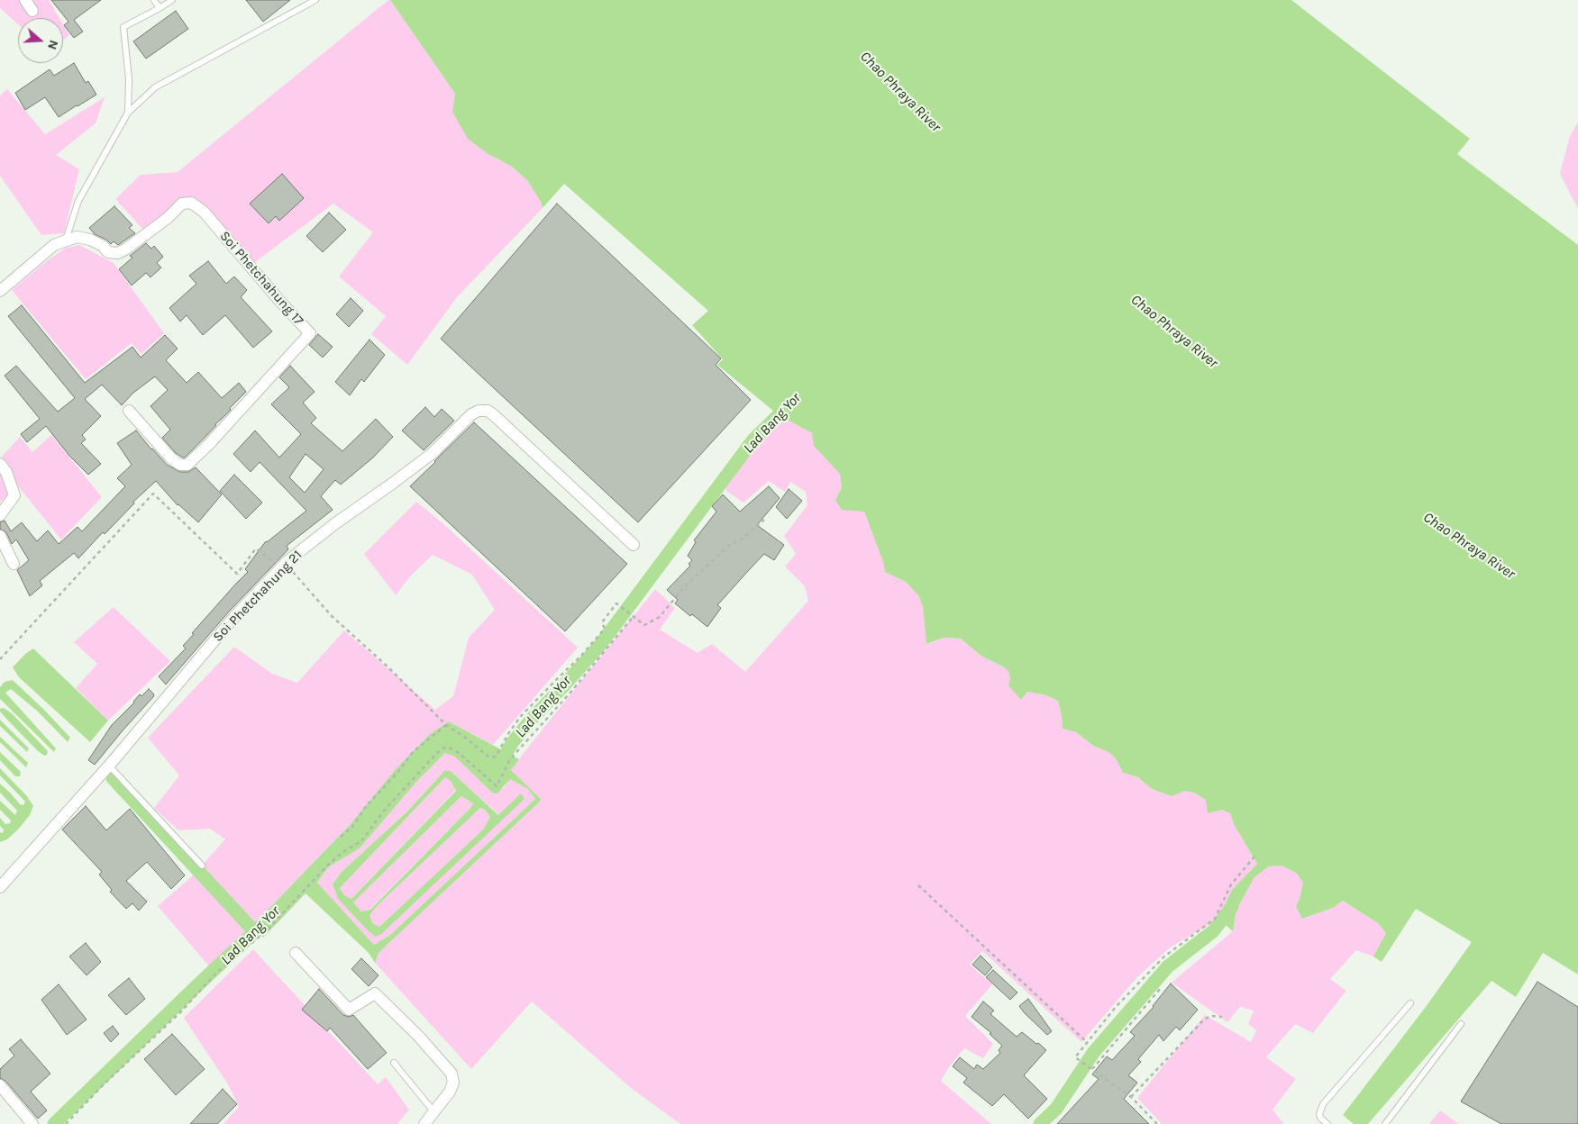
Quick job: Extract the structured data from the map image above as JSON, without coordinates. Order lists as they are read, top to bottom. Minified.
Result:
{"streets":{"street":["Soi Phetchahung 17","Soi Phetchahung 21"]},"water":["Chao Phraya River","Lad Bang Yor"],"north":"right"}
